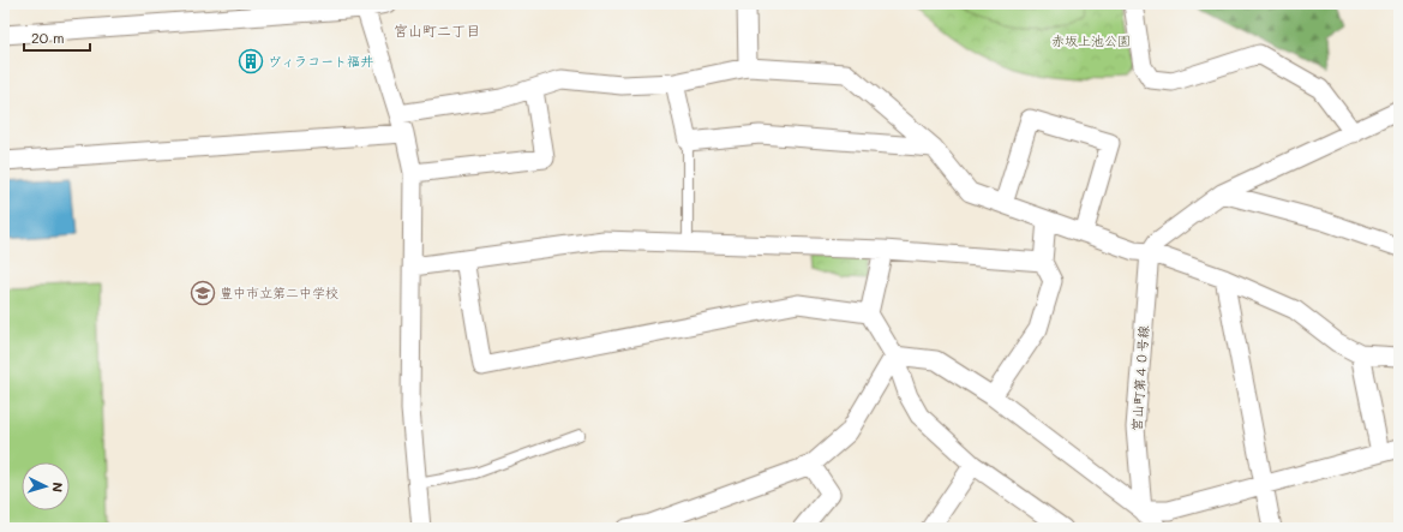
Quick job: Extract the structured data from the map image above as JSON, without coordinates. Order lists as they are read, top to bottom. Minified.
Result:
{"streets":{"street":["宮山町第４０号線"]},"districts":["宮山町二丁目"],"parks":["赤坂上池公園"],"places":{"building":["ヴィラコート福井"],"school or university":["豊中市立第二中学校"]},"scale_bar":"20 m","north":"right"}
